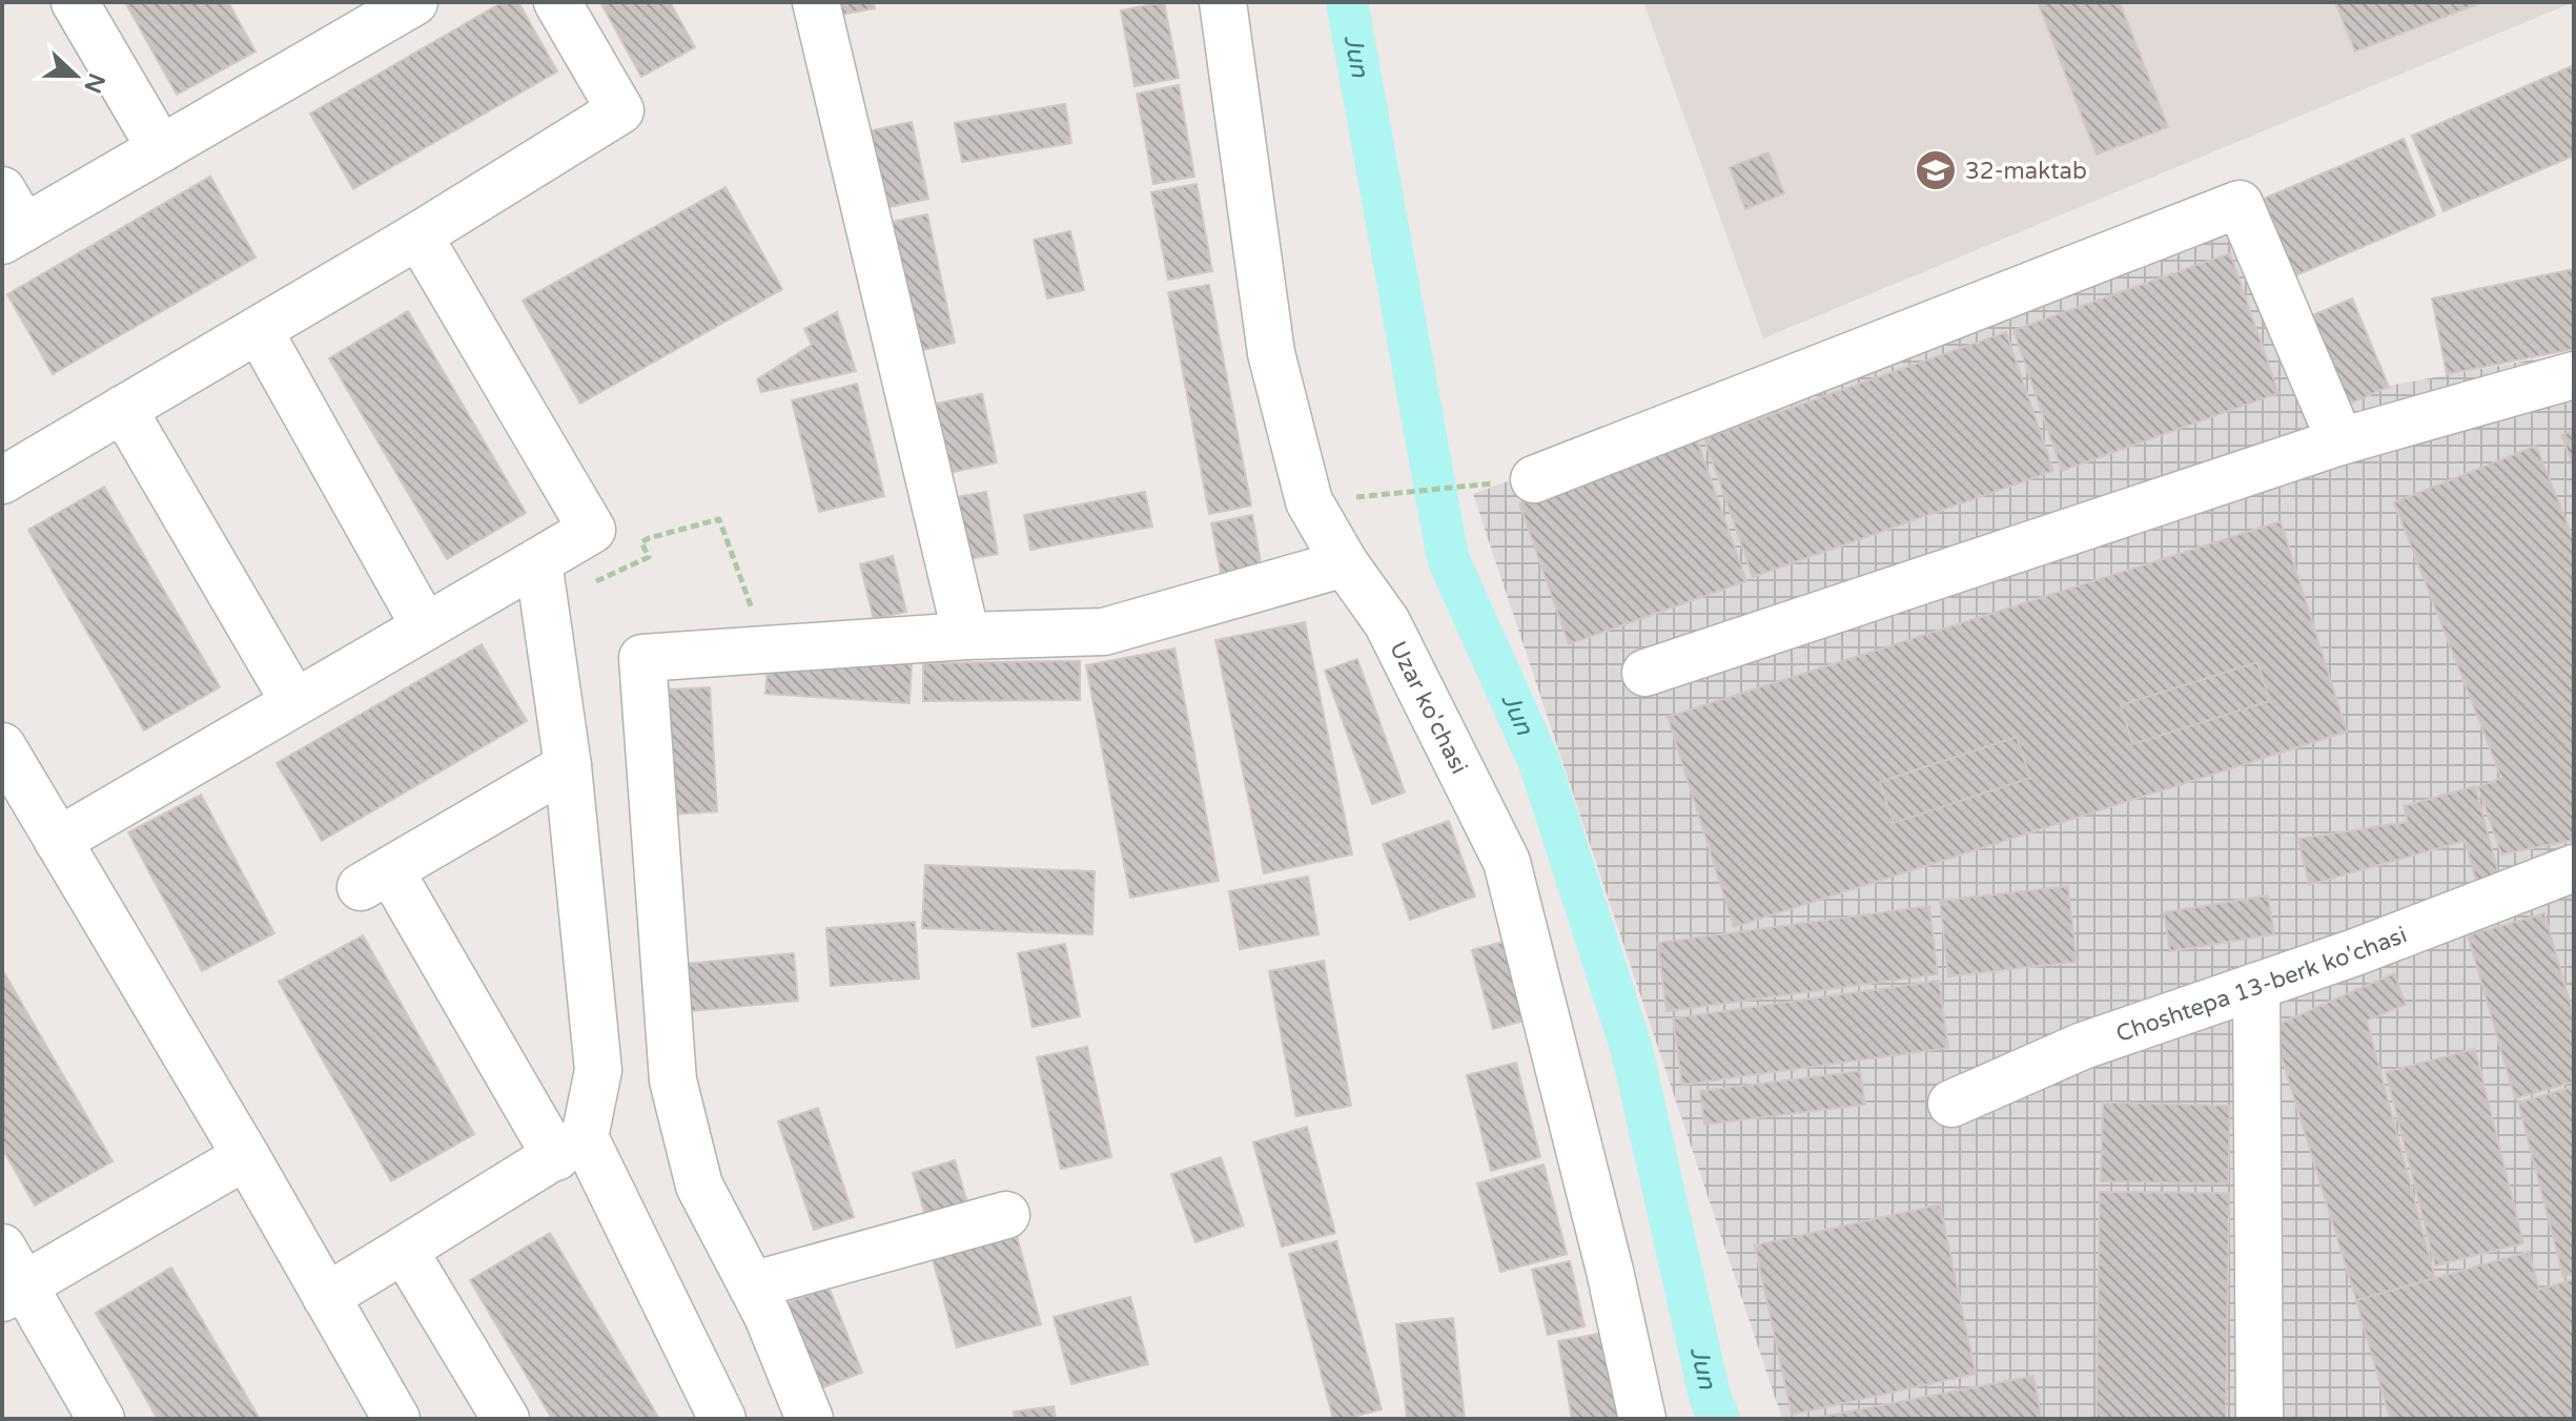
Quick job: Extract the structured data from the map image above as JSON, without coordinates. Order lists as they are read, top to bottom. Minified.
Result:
{"streets":{"street":["Uzar ko'chasi","Choshtepa 13-berk ko'chasi"]},"water":["Jun"],"places":{"school or university":["32-maktab"]},"north":"right"}
